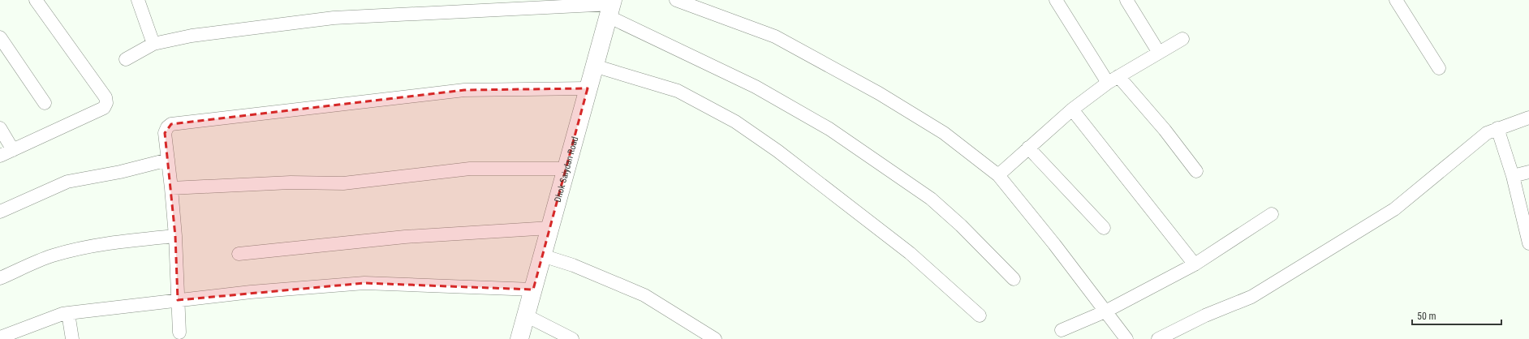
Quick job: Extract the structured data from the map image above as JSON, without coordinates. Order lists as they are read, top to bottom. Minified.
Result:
{"streets":{"main road":["Dhok Saiydan Road"]},"scale_bar":"50 m"}
